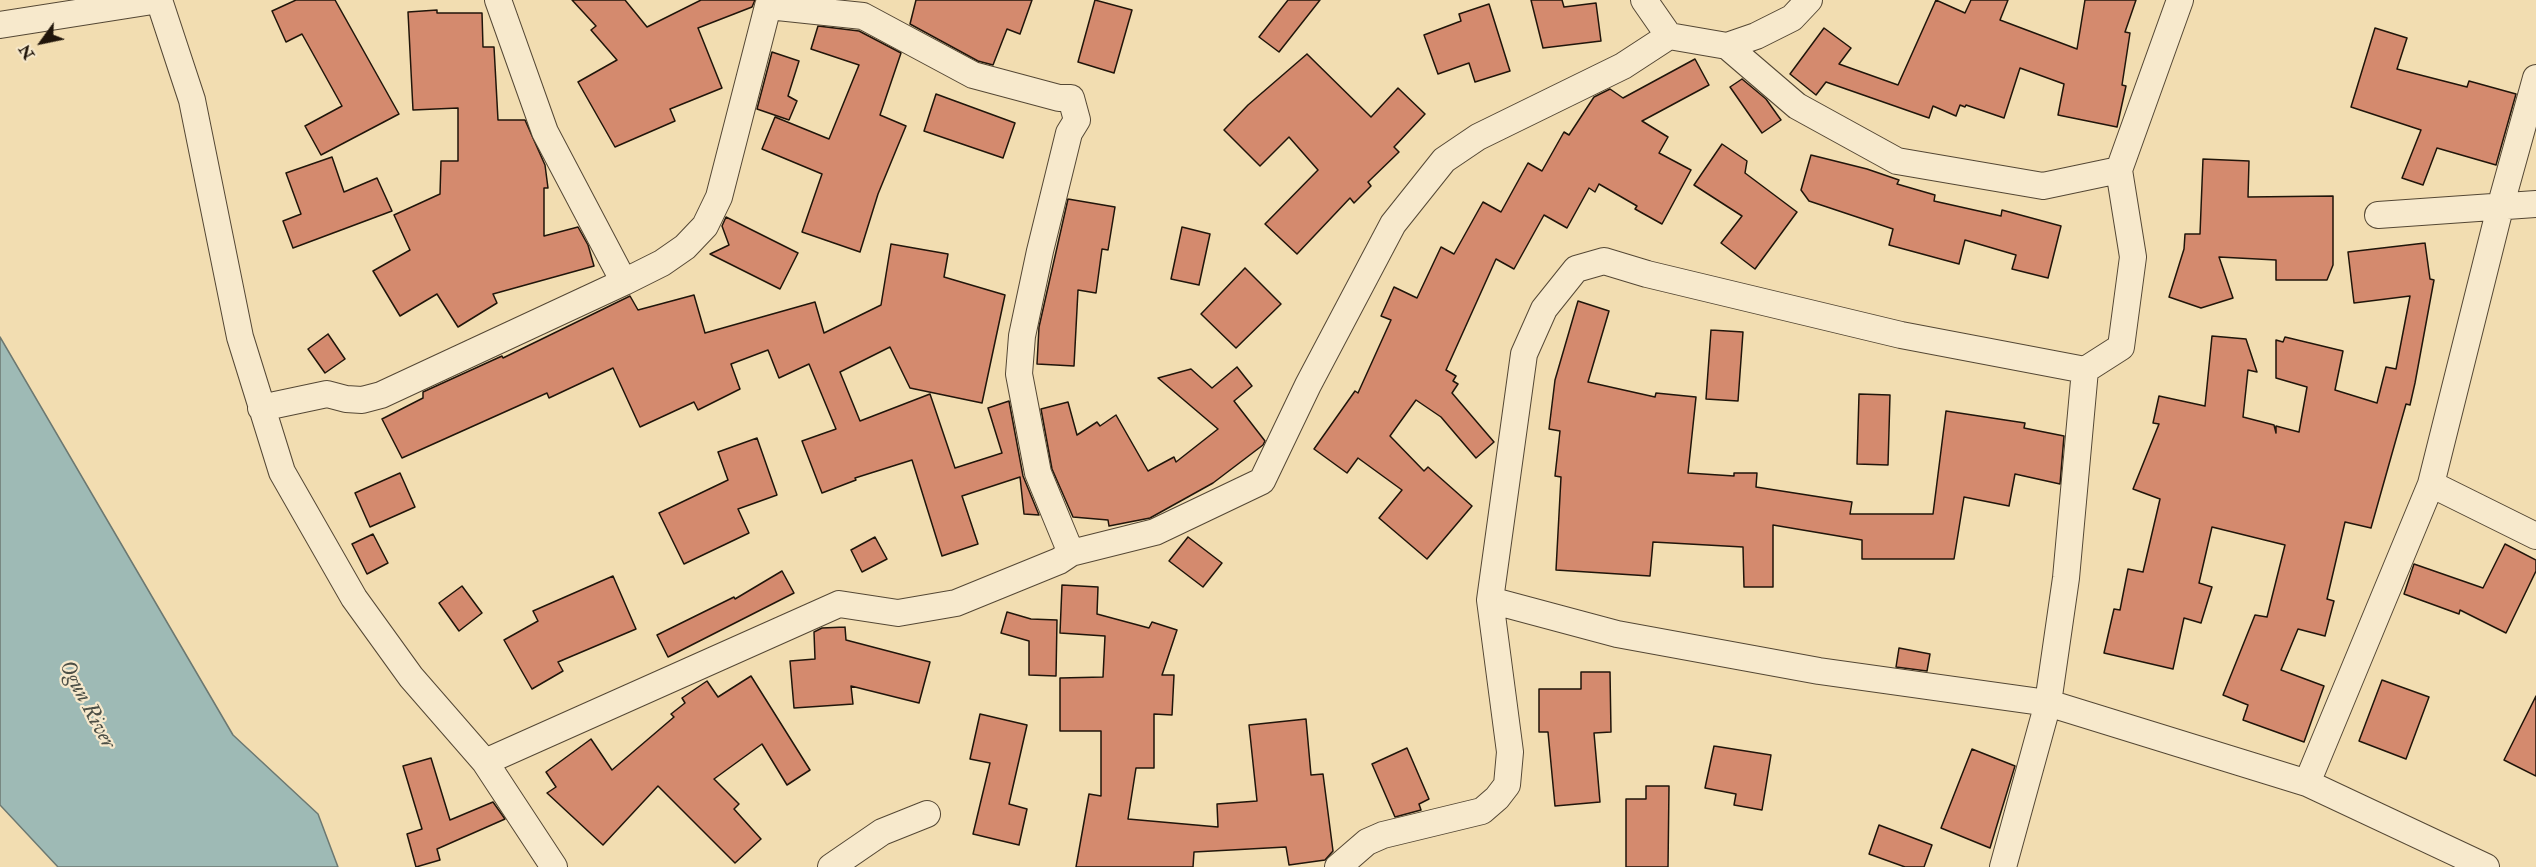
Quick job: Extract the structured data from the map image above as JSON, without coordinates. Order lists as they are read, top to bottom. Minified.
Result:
{"water":["Ogun River"],"north":"bottom left"}
